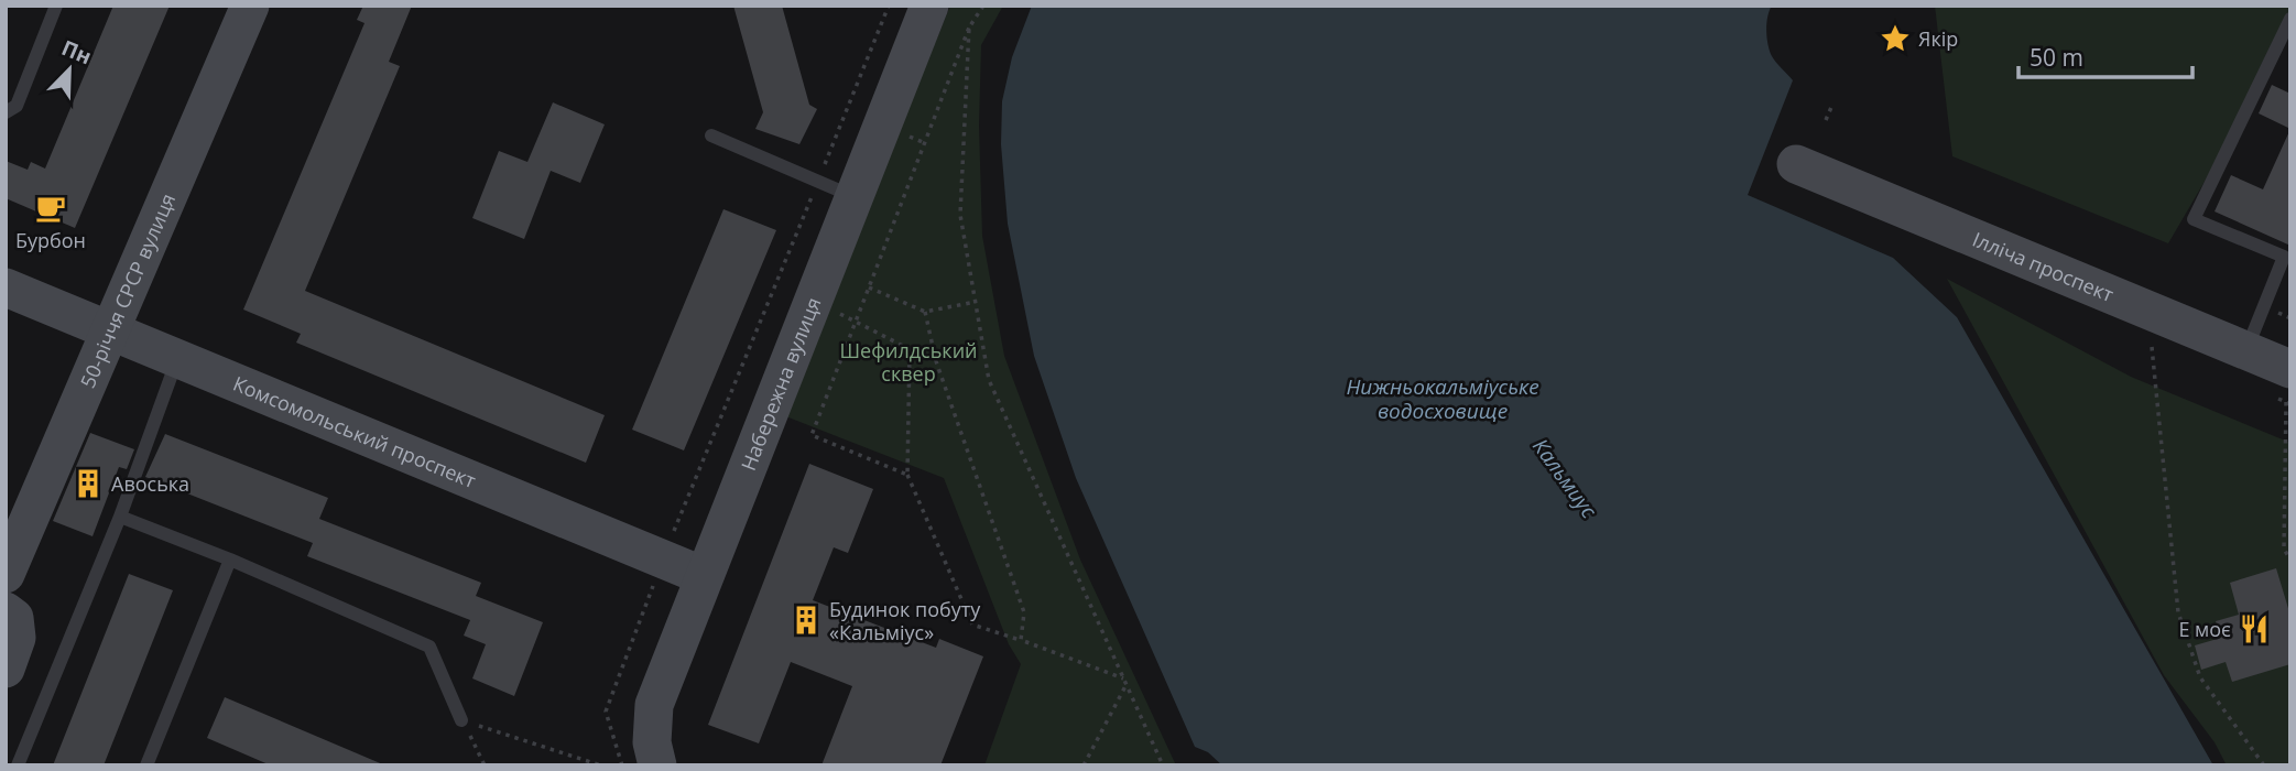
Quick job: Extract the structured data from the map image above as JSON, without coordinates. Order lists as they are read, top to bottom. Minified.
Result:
{"streets":{"street":["Ілліча проспект","50-річчя СРСР вулиця","Набережна вулиця","Комсомольський проспект"]},"crossings":[["50-річчя СРСР вулиця","Комсомольський проспект"],["Набережна вулиця","Комсомольський проспект"]],"water":["Нижньокальміуське водосховище","Кальмиус"],"parks":["Шефилдський сквер"],"places":{"place":["Якір"],"cafe":["Бурбон"],"building":["Авоська","Будинок побуту «Кальміус»"],"restaurant":["Е моє"]},"scale_bar":"50 m","north":"top right"}
